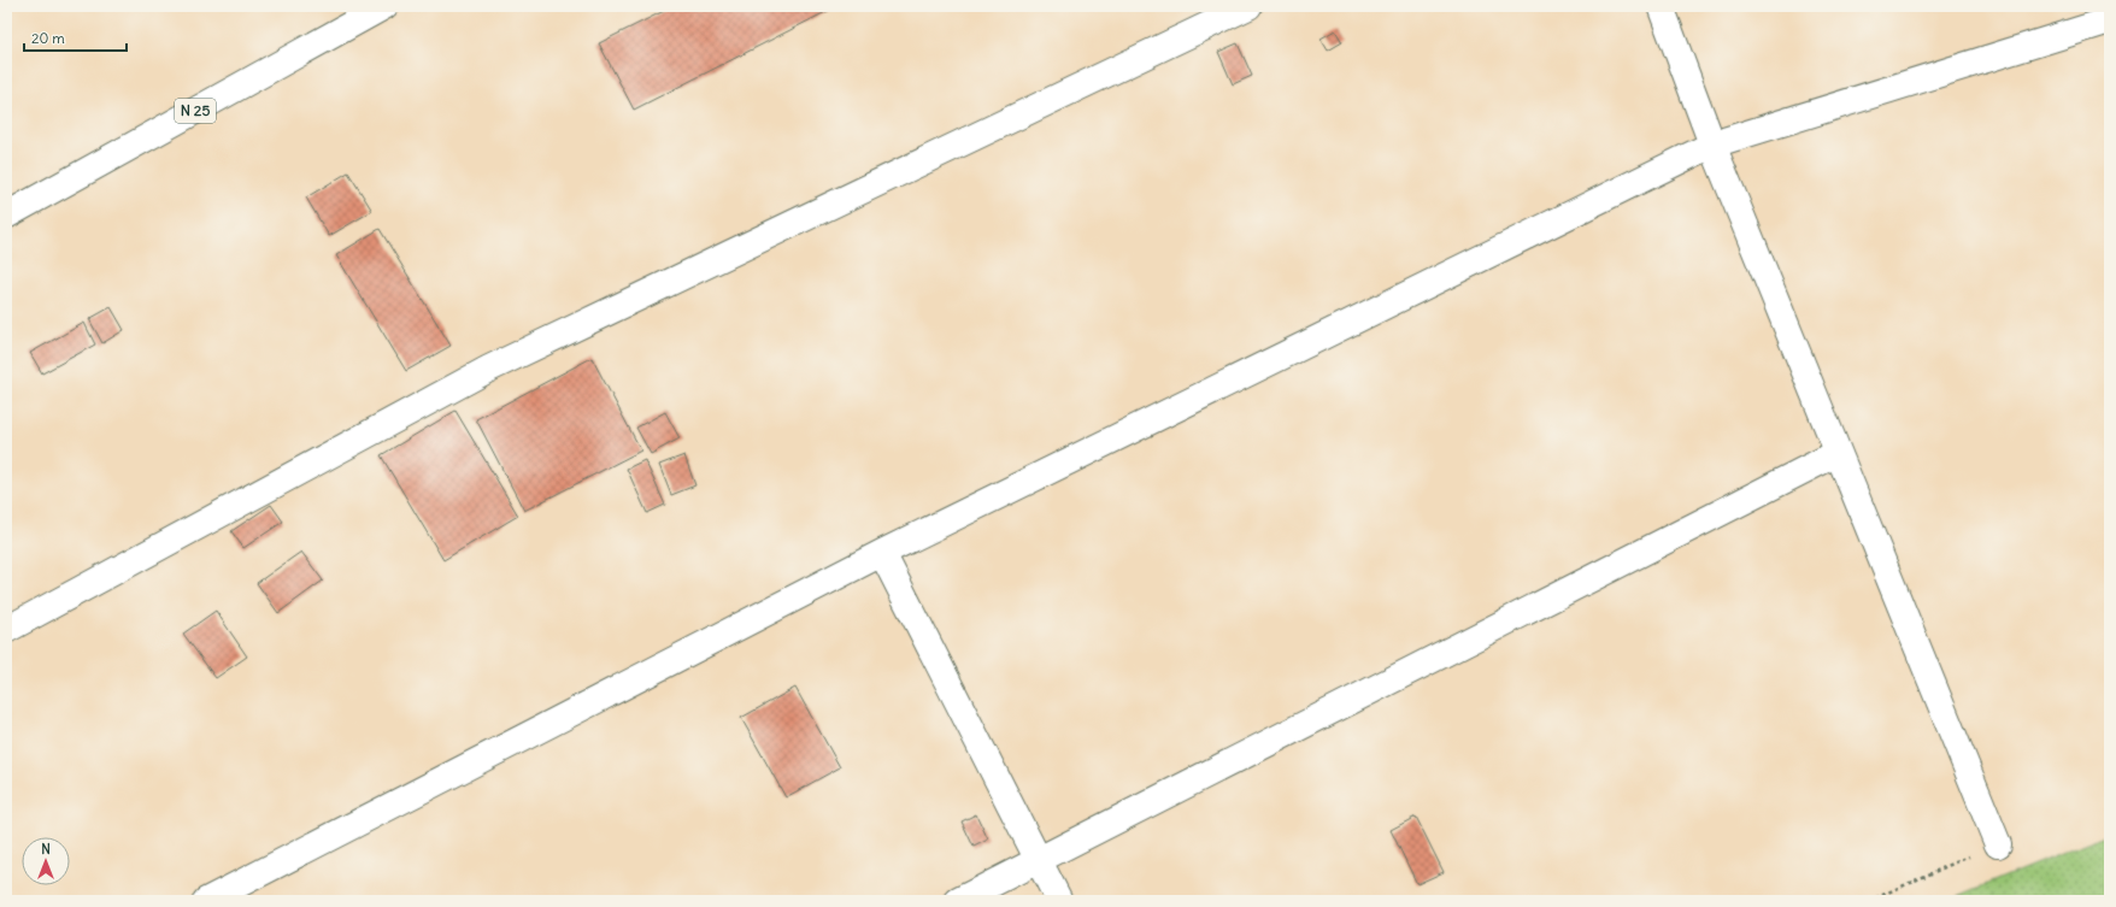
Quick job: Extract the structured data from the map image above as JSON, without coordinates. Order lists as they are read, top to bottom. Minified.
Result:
{"streets":{"street":["N 25"]},"scale_bar":"20 m","north":"top"}
